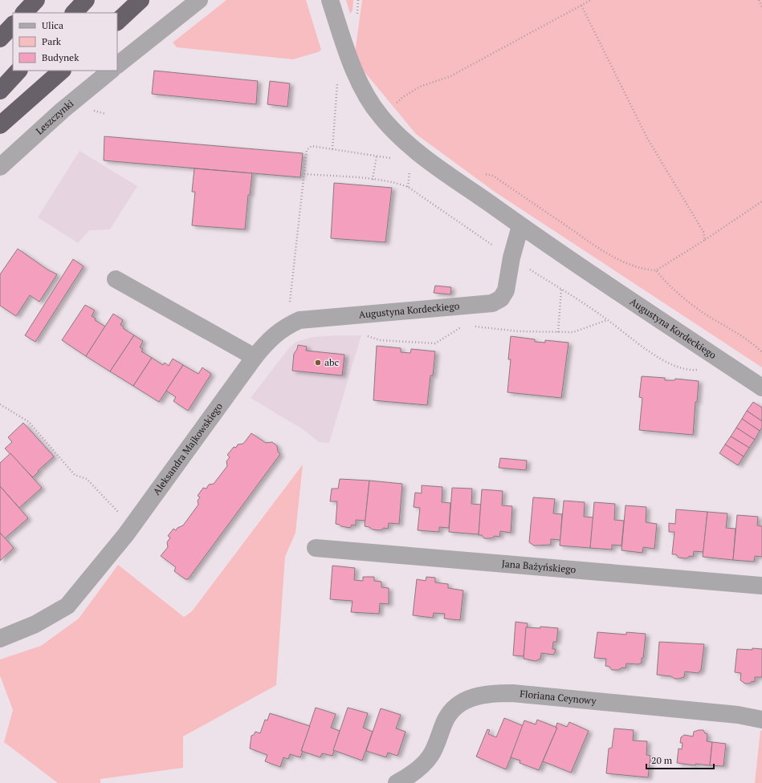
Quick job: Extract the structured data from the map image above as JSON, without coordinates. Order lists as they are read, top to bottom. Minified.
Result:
{"streets":{"street":["Leszczynki","Augustyna Kordeckiego","Aleksandra Majkowskiego","Jana Bażyńskiego","Floriana Ceynowy"]},"crossings":[["Augustyna Kordeckiego","Aleksandra Majkowskiego"]],"places":["abc"],"legend":["Ulica","Park","Budynek"],"scale_bar":"20 m"}
